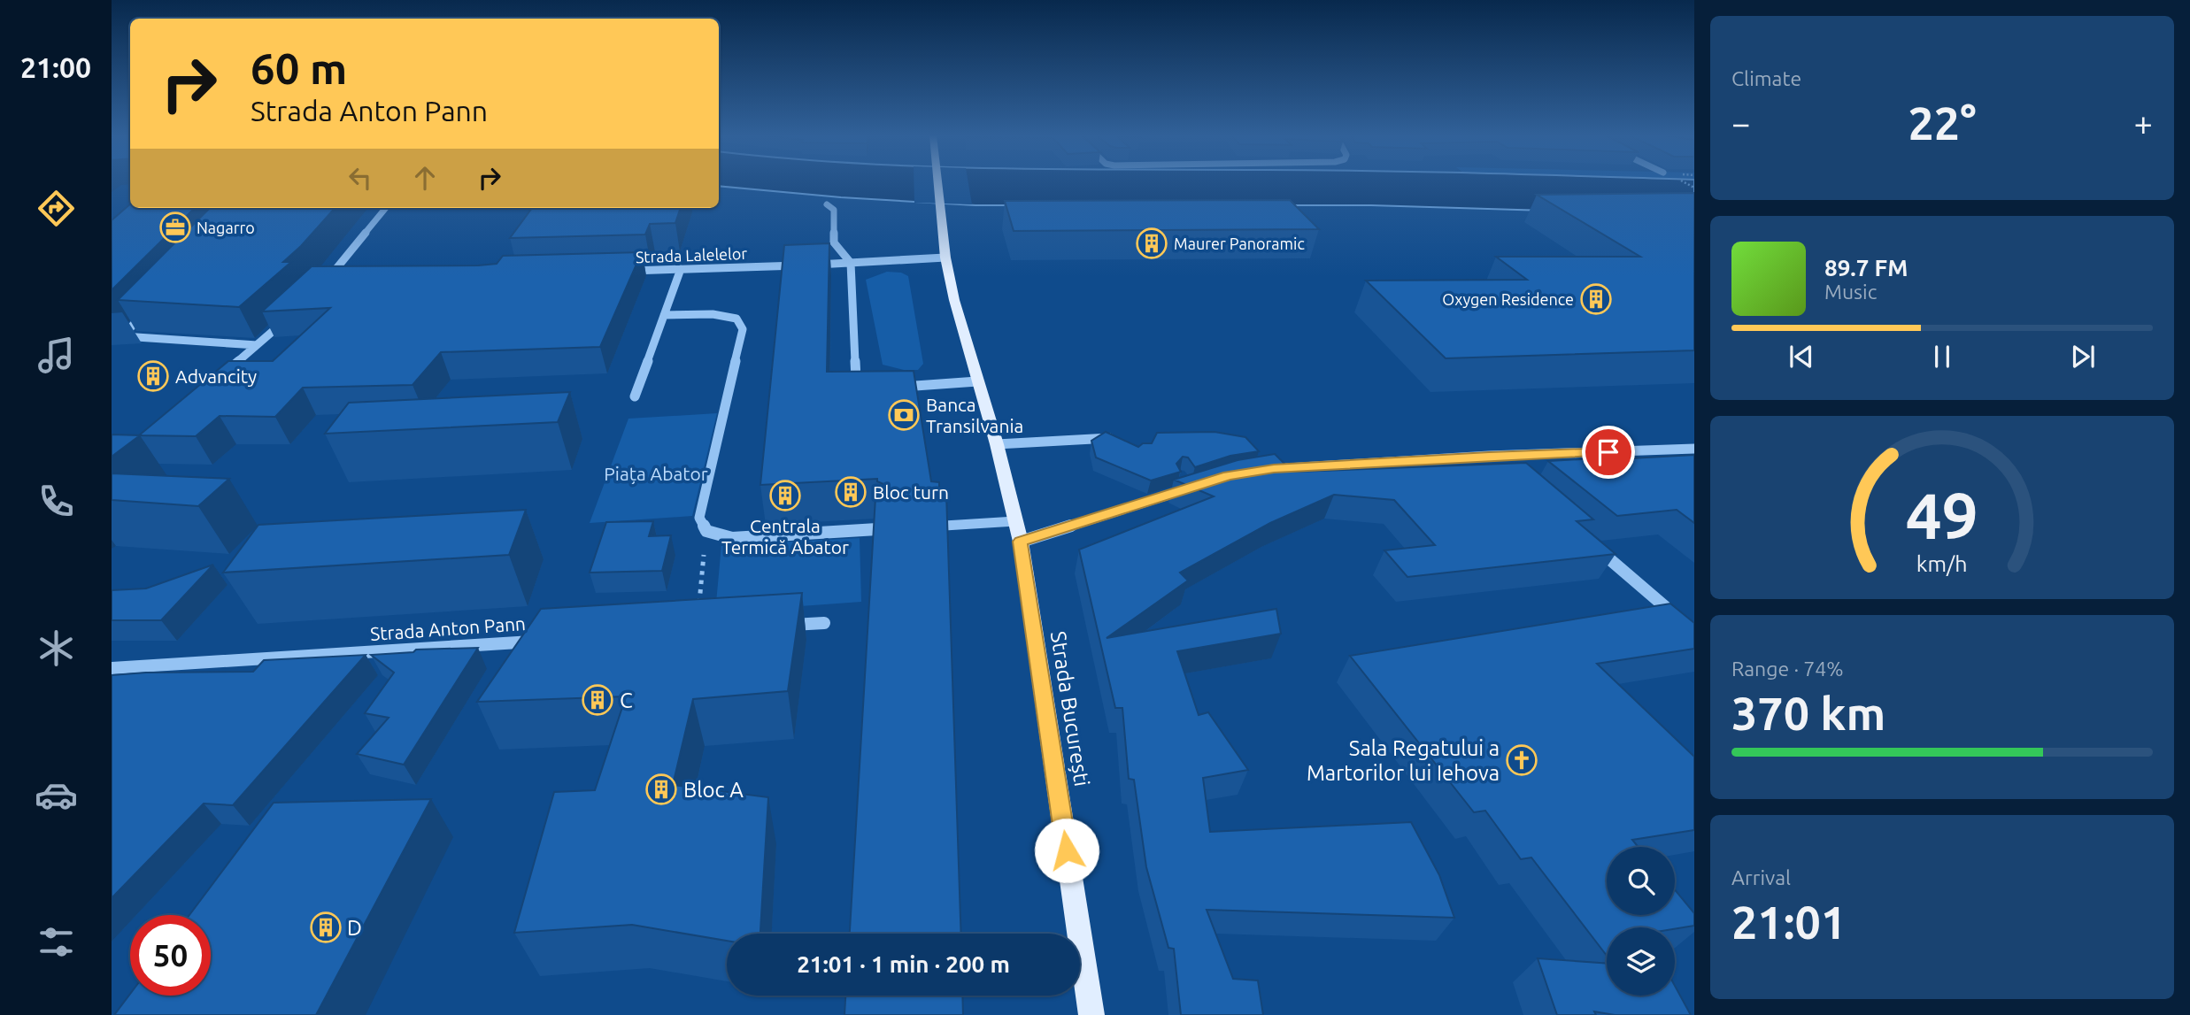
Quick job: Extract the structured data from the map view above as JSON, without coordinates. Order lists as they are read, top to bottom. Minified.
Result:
{"streets":{"main road":["Strada București"],"street":["Strada Lalelelor","Strada Anton Pann"]},"parks":["Piața Abator"],"places":{"office":["Nagarro"],"building":["Maurer Panoramic","Oxygen Residence","Advancity","Bloc turn","Centrala Termică Abator","C","Bloc A","D"],"bank":["Banca Transilvania"],"church":["Sala Regatului a Martorilor lui Iehova"]},"page":{"tabs":"21:00","tile":["Climate",["Range · 74%","370 km"],["Arrival","21:01"]],"turn":["60 m","Strada Anton Pann"],"heat":["−","22°","+"],"song":["89.7 FM","Music"],"limit":"50","trip":"21:01 · 1 min · 200 m","gauge":["49","km/h"]}}
